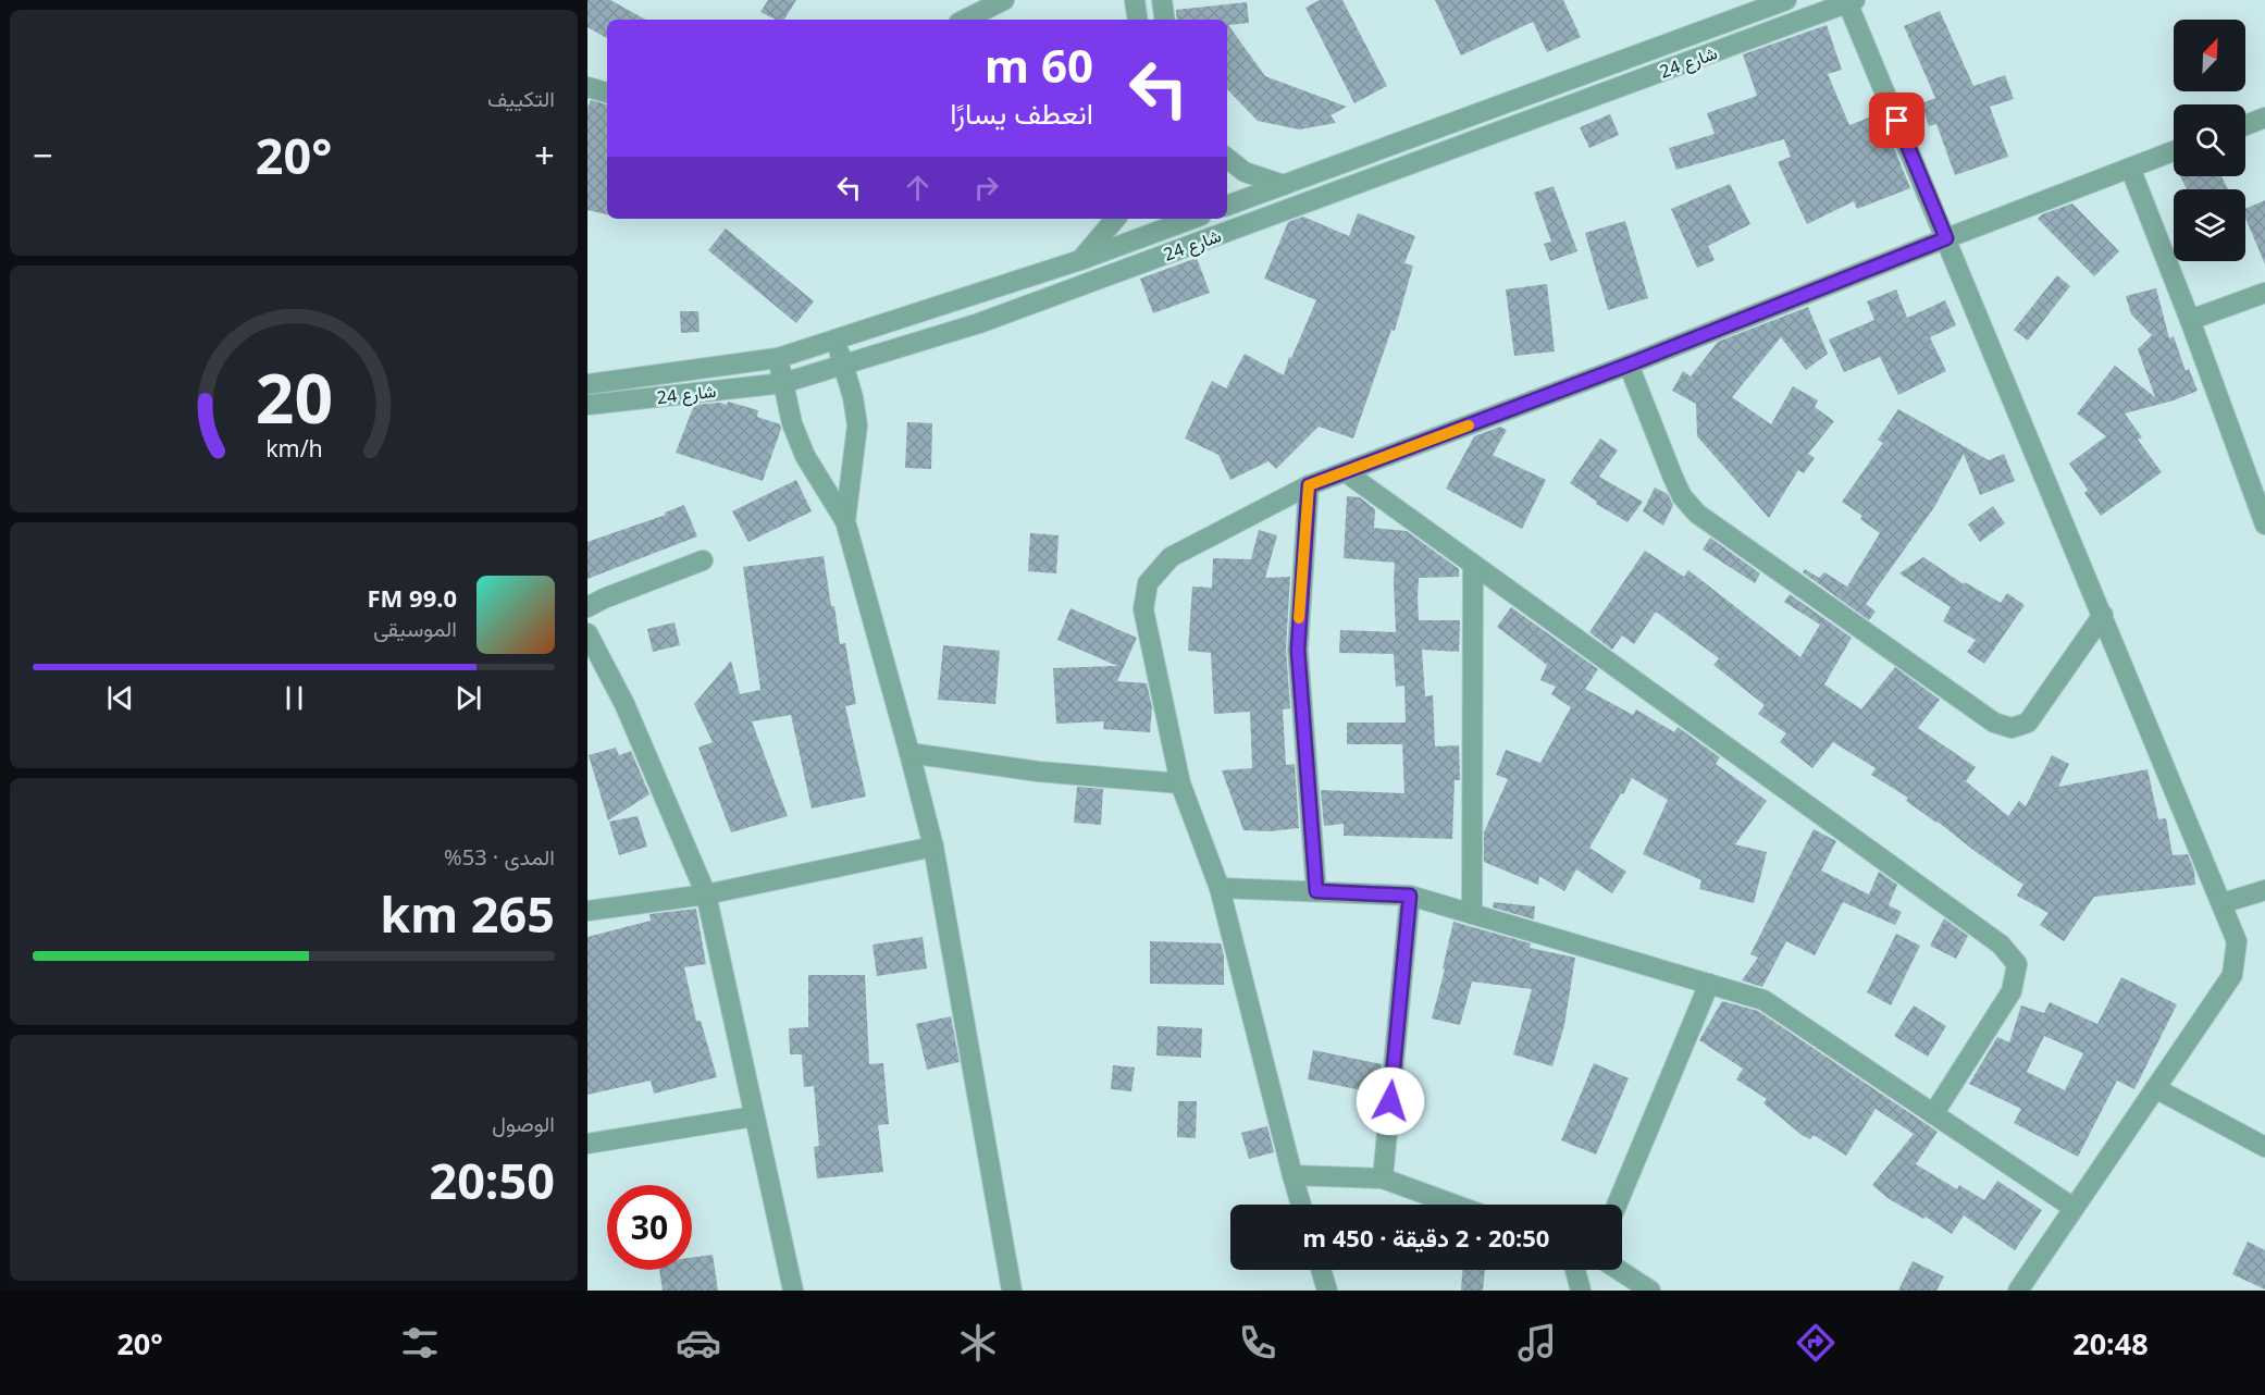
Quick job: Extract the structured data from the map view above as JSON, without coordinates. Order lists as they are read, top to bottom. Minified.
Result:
{"streets":{"street":["شارع 24"]},"north":"top right","page":{"tile":["التكييف",["المدى · 53%","265 km"],["الوصول","20:50"]],"turn":["60 m","انعطف يسارًا"],"heat":["−","20°","+"],"song":["99.0 FM","الموسيقى"],"limit":"30","trip":"20:50 · 2 دقيقة · 450 m","tabs":["20:48","20°"],"gauge":["20","km/h"]}}
